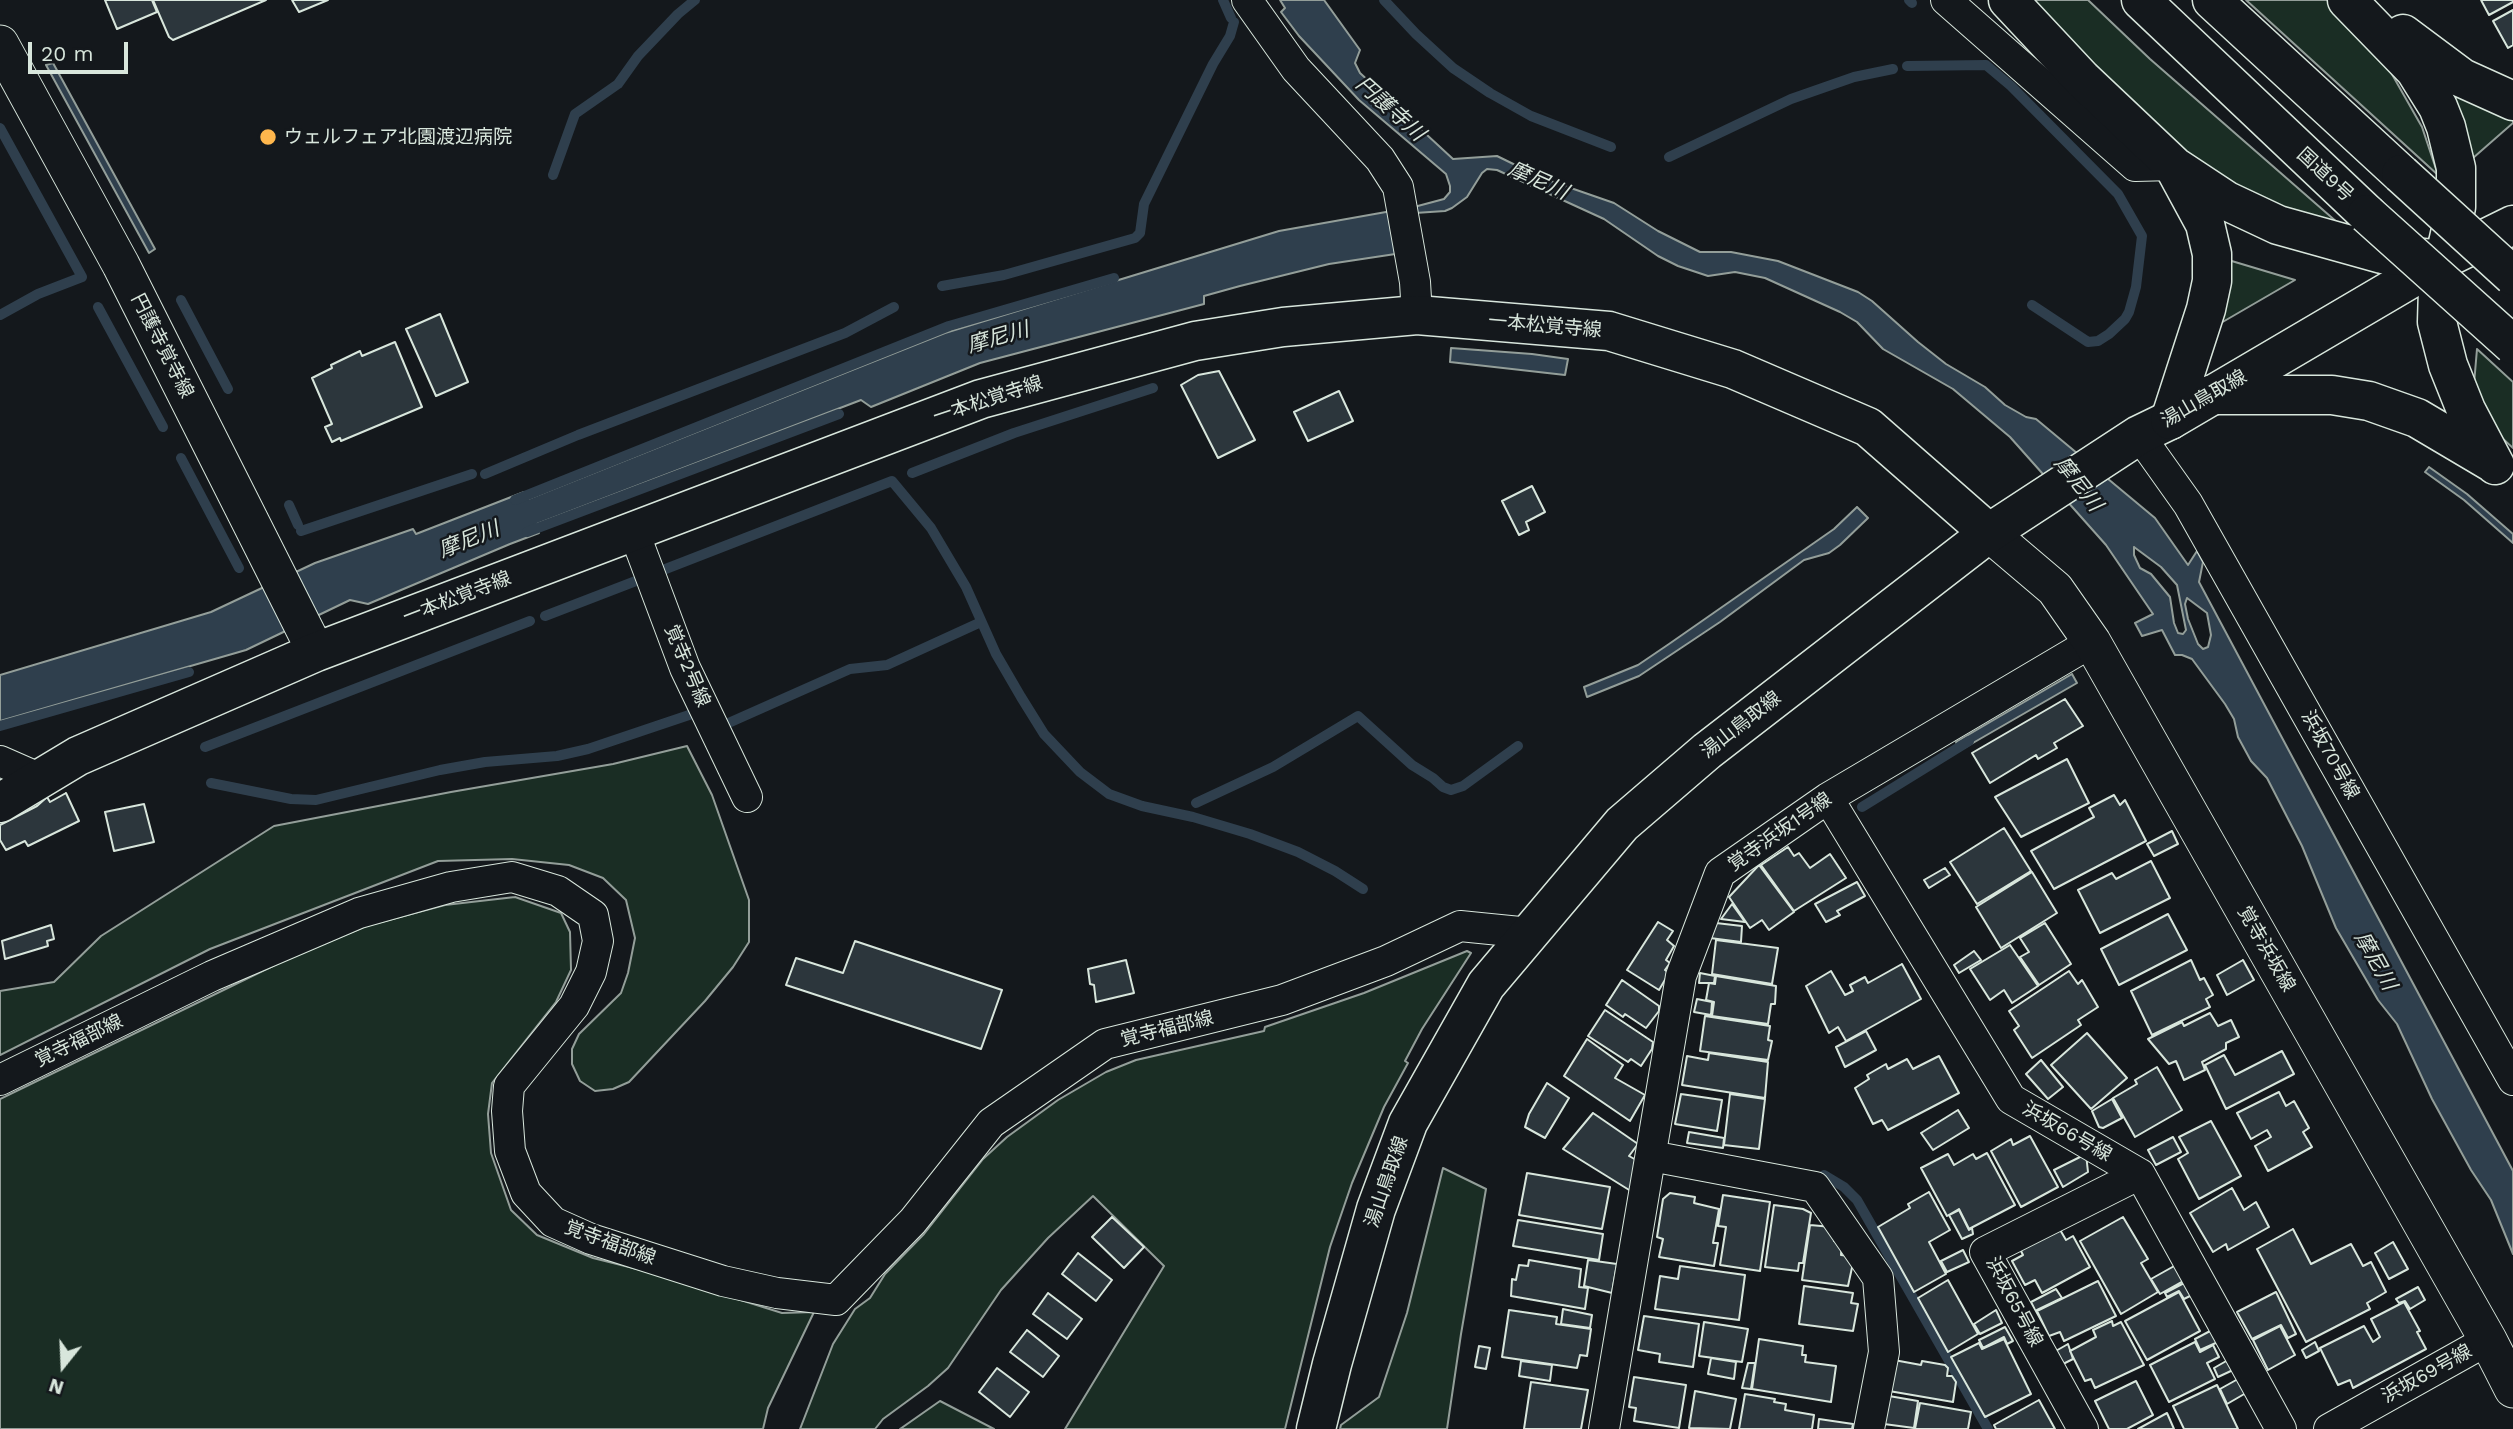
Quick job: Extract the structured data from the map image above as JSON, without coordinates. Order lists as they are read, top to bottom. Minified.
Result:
{"streets":{"main road":["国道9号","一本松覚寺線","湯山鳥取線"],"street":["円護寺覚寺線","覚寺2号線","浜坂70号線","覚寺浜坂1号線","覚寺浜坂線","覚寺福部線","浜坂66号線","浜坂65号線","浜坂69号線"]},"crossings":[["一本松覚寺線","円護寺覚寺線"],["一本松覚寺線","湯山鳥取線"],["一本松覚寺線","覚寺2号線"],["一本松覚寺線","覚寺浜坂線"],["湯山鳥取線","浜坂70号線"],["湯山鳥取線","覚寺浜坂線"],["湯山鳥取線","覚寺福部線"],["覚寺浜坂1号線","覚寺浜坂線"],["覚寺浜坂1号線","浜坂66号線"],["覚寺浜坂線","浜坂69号線"],["浜坂66号線","浜坂65号線"]],"water":["円護寺川","摩尼川"],"places":["ウェルフェア北園渡辺病院"],"scale_bar":"20 m","north":"bottom"}
